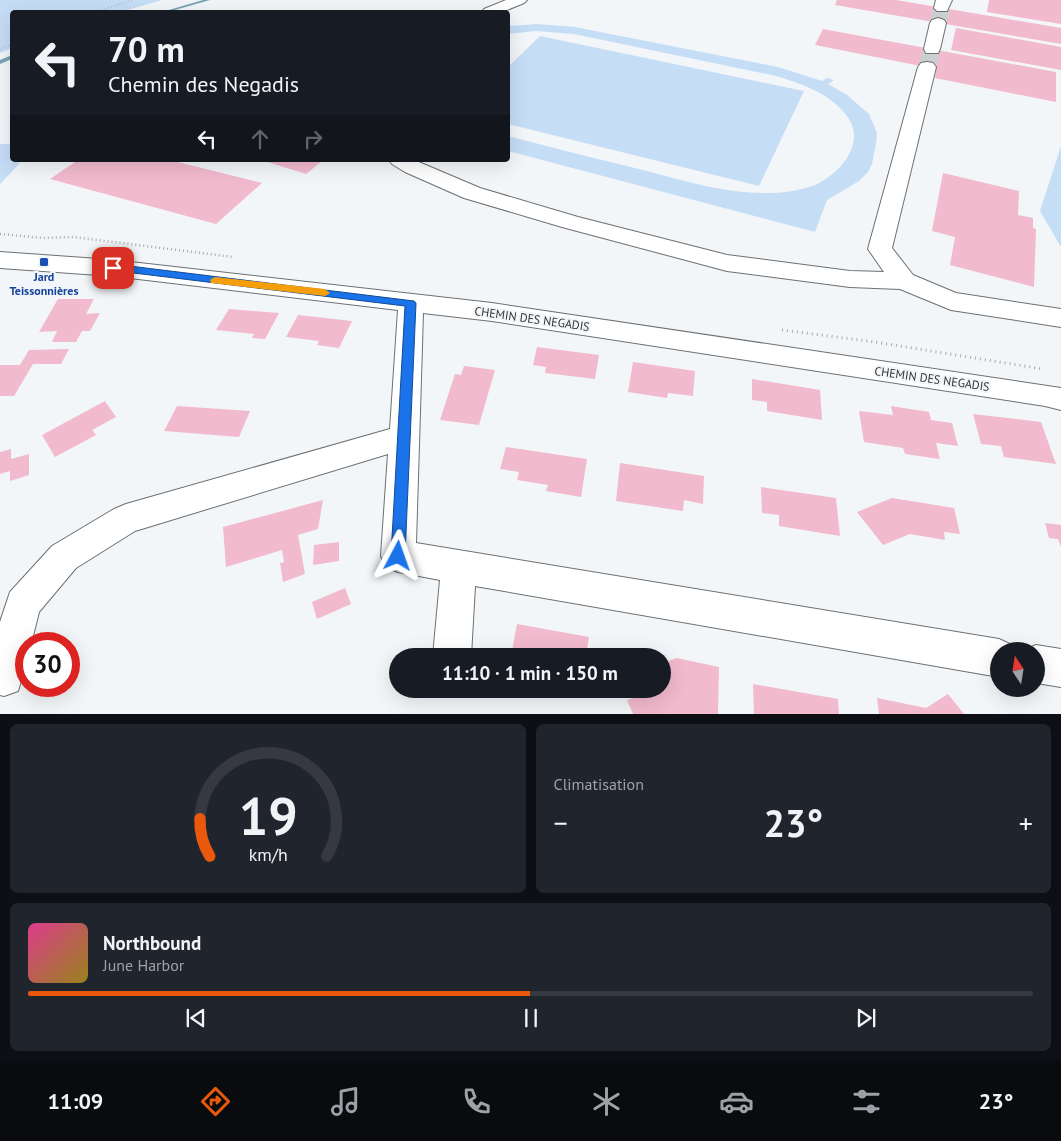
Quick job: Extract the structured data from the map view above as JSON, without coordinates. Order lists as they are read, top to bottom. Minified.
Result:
{"streets":{"street":["CHEMIN DES NEGADIS"]},"places":{"transit":["Jard Teissonnières"]},"north":"top","page":{"turn":["70 m","Chemin des Negadis"],"limit":"30","trip":"11:10 · 1 min · 150 m","tile":"Climatisation","heat":["−","23°","+"],"song":["Northbound","June Harbor"],"tabs":["11:09","23°"],"gauge":["19","km/h"]}}
